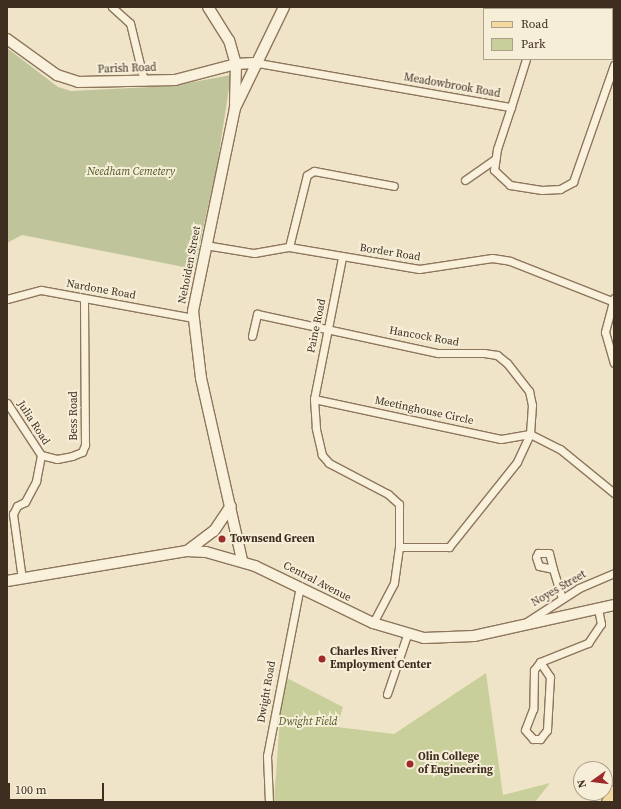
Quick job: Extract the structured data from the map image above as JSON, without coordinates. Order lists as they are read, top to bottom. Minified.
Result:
{"streets":{"street":["Parish Road","Meadowbrook Road","Border Road","Nehoiden Street","Nardone Road","Paine Road","Hancock Road","Meetinghouse Circle","Bess Road","Julia Road","Central Avenue","Noyes Street","Dwight Road"]},"crossings":[["Parish Road","Meadowbrook Road"],["Parish Road","Nehoiden Street"],["Meadowbrook Road","Nehoiden Street"],["Border Road","Nehoiden Street"],["Border Road","Paine Road"],["Nehoiden Street","Nardone Road"],["Nehoiden Street","Central Avenue"],["Nardone Road","Bess Road"],["Paine Road","Hancock Road"],["Paine Road","Meetinghouse Circle"],["Hancock Road","Meetinghouse Circle"],["Bess Road","Julia Road"],["Central Avenue","Noyes Street"],["Central Avenue","Dwight Road"]],"parks":["Needham Cemetery","Dwight Field"],"places":["Townsend Green","Charles River Employment Center","Olin College of Engineering"],"legend":["Road","Park"],"scale_bar":"100 m","north":"left"}
